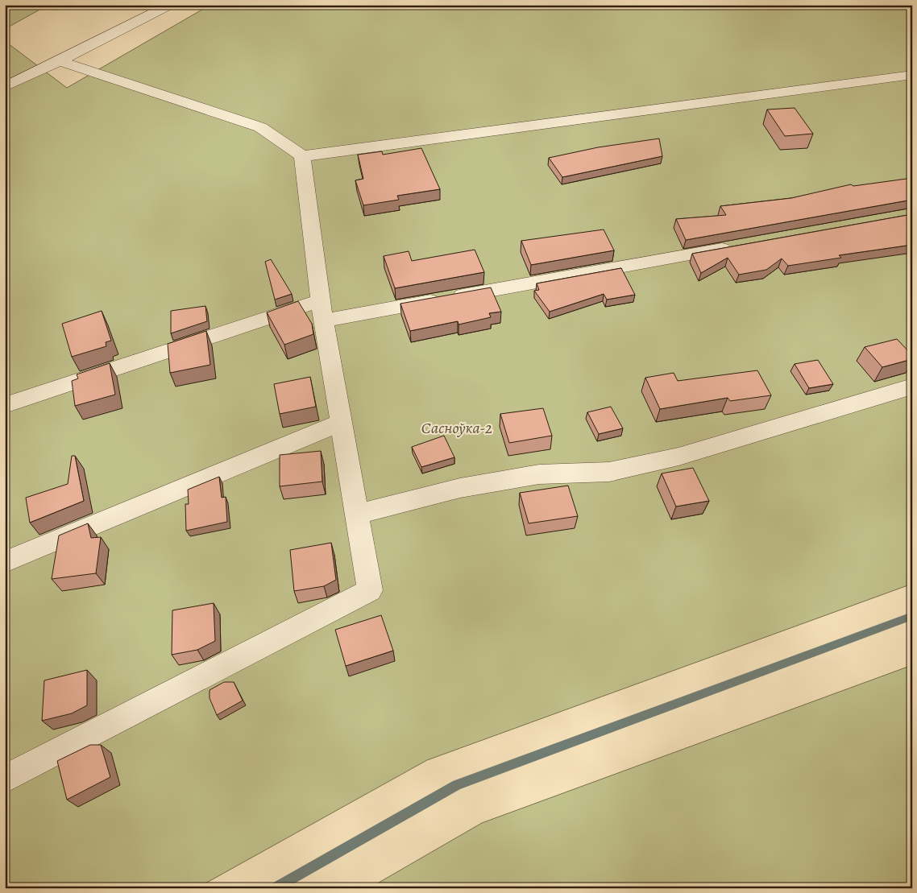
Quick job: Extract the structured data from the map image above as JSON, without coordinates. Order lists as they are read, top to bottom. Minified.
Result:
{"parks":["Сасноўка-2"]}
